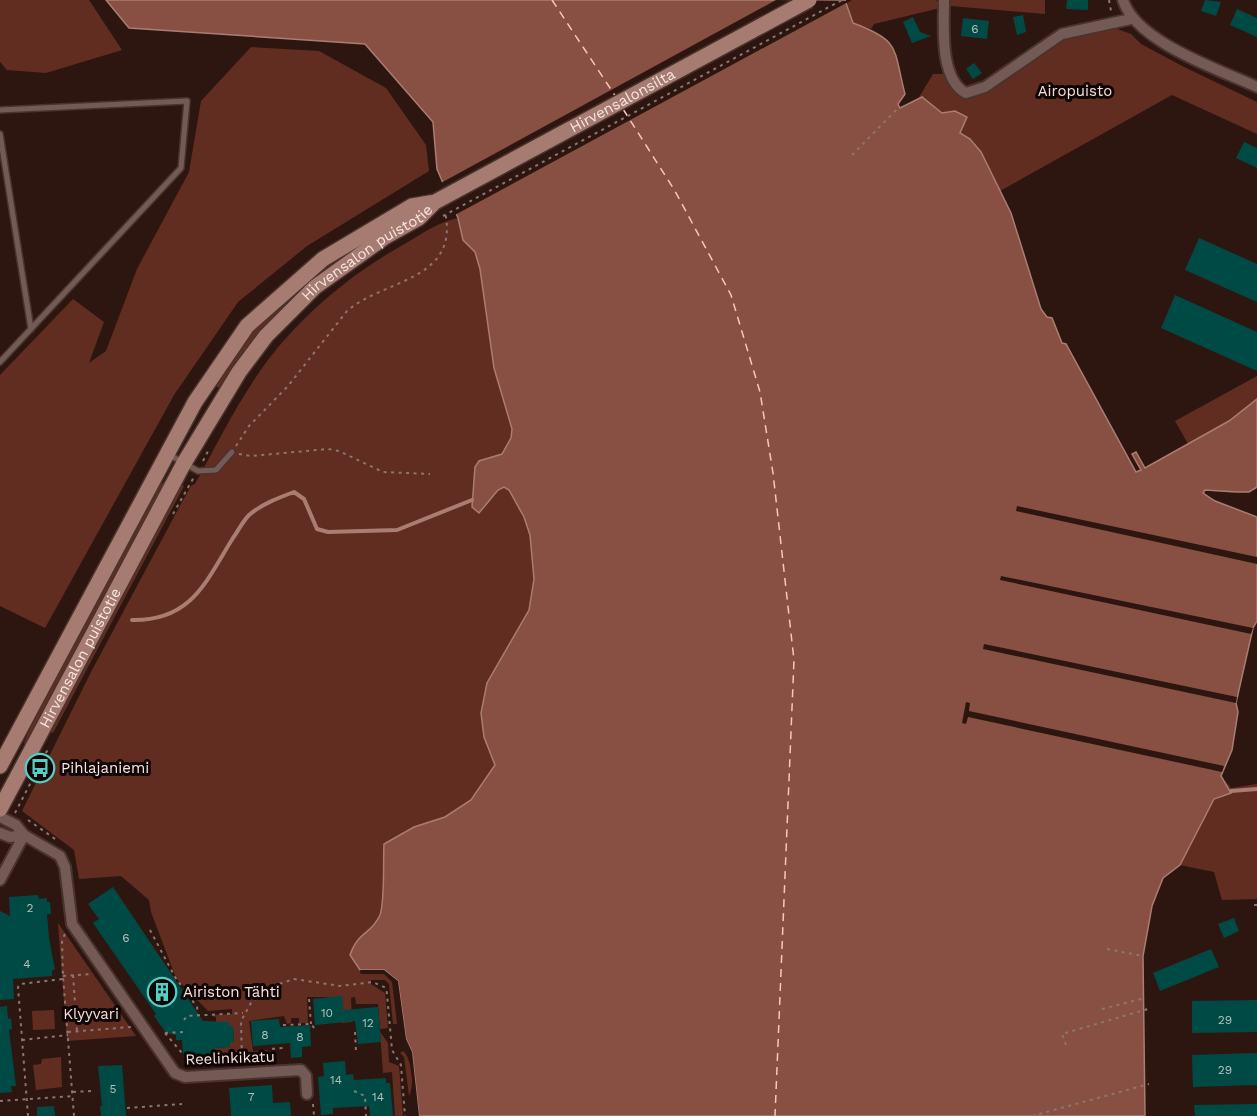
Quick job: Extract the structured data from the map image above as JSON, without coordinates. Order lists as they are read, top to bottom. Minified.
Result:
{"streets":{"main road":["Hirvensalonsilta","Hirvensalon puistotie"],"street":["Reelinkikatu"]},"crossings":[["Hirvensalonsilta","Hirvensalon puistotie"]],"parks":["Airopuisto","Klyyvari"],"places":{"bus stop":["Pihlajaniemi"],"building":["Airiston Tähti"]},"house_numbers":["6","2","6","4","10","29","12","8","8","29","14","5","7","14"]}
